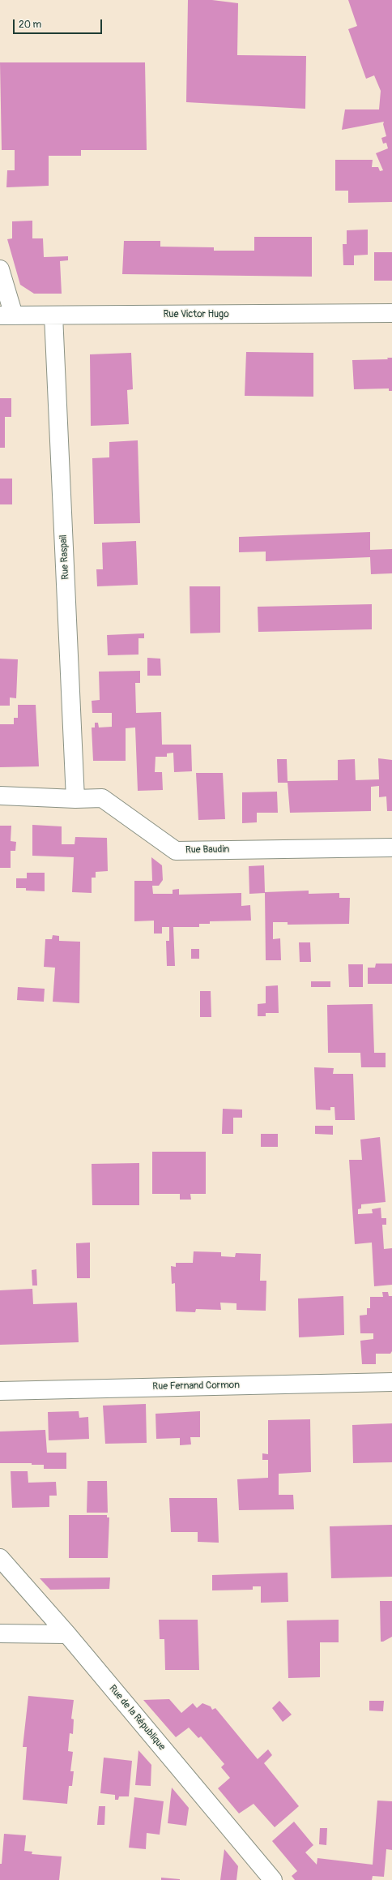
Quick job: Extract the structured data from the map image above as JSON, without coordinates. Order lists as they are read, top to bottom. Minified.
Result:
{"streets":{"street":["Rue Victor Hugo","Rue Raspail","Rue Baudin","Rue Fernand Cormon","Rue de la République"]},"crossings":[["Rue Victor Hugo","Rue Raspail"],["Rue Raspail","Rue Baudin"]],"scale_bar":"20 m"}
